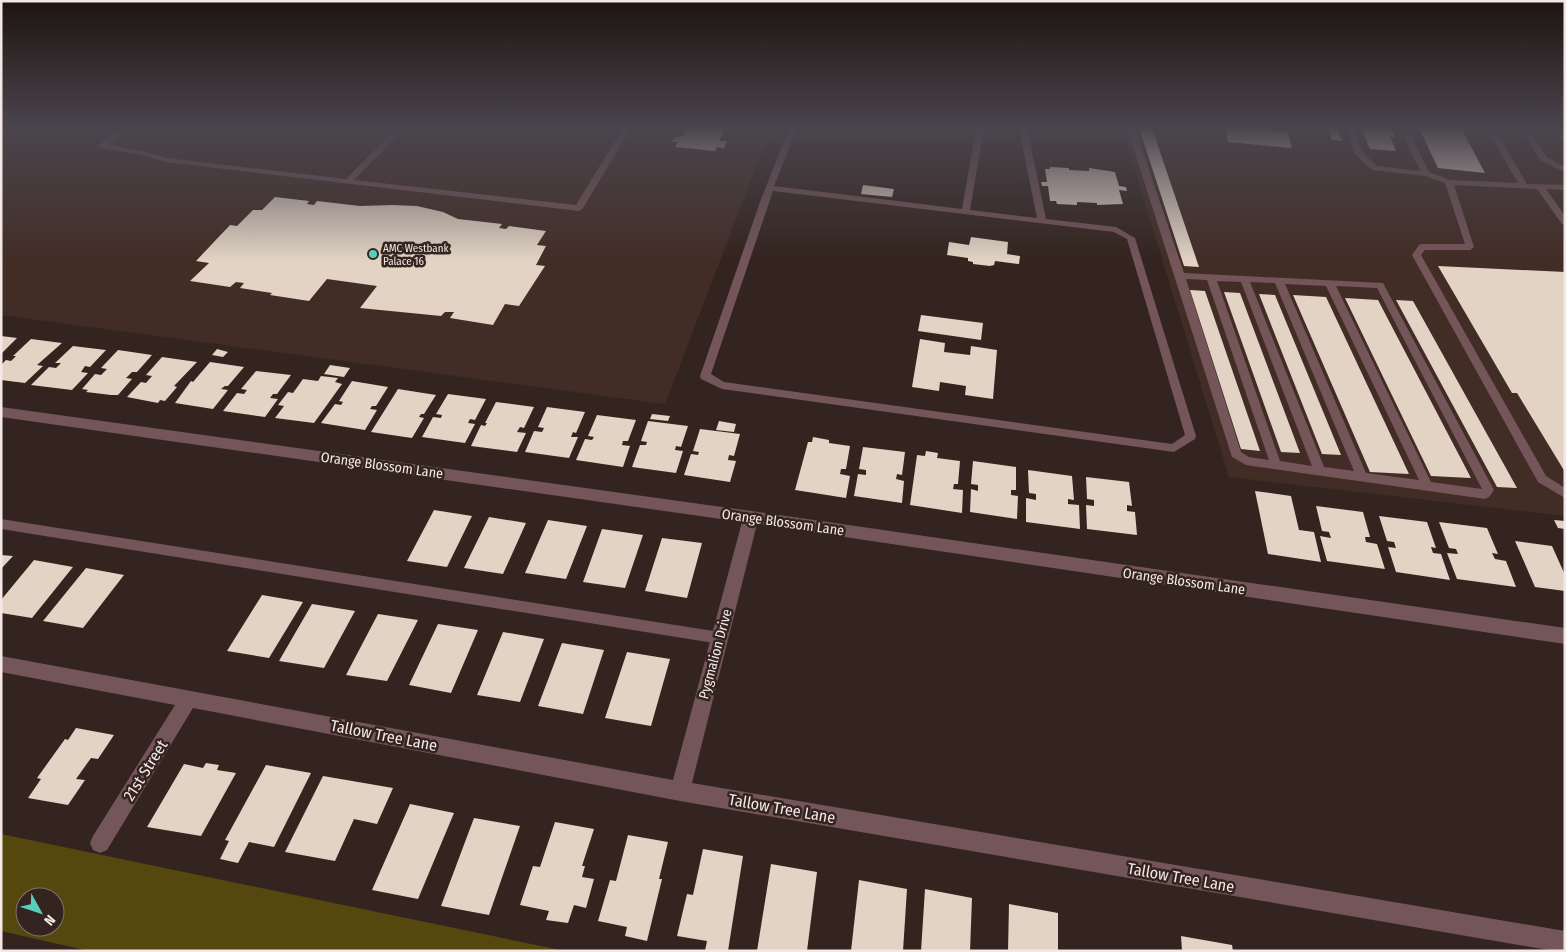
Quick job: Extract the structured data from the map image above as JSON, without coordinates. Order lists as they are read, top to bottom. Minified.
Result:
{"streets":{"street":["Orange Blossom Lane","Pygmalion Drive","Tallow Tree Lane","21st Street"]},"crossings":[["Orange Blossom Lane","Pygmalion Drive"],["Pygmalion Drive","Tallow Tree Lane"],["Tallow Tree Lane","21st Street"]],"places":["AMC Westbank Palace 16"],"north":"bottom right"}
